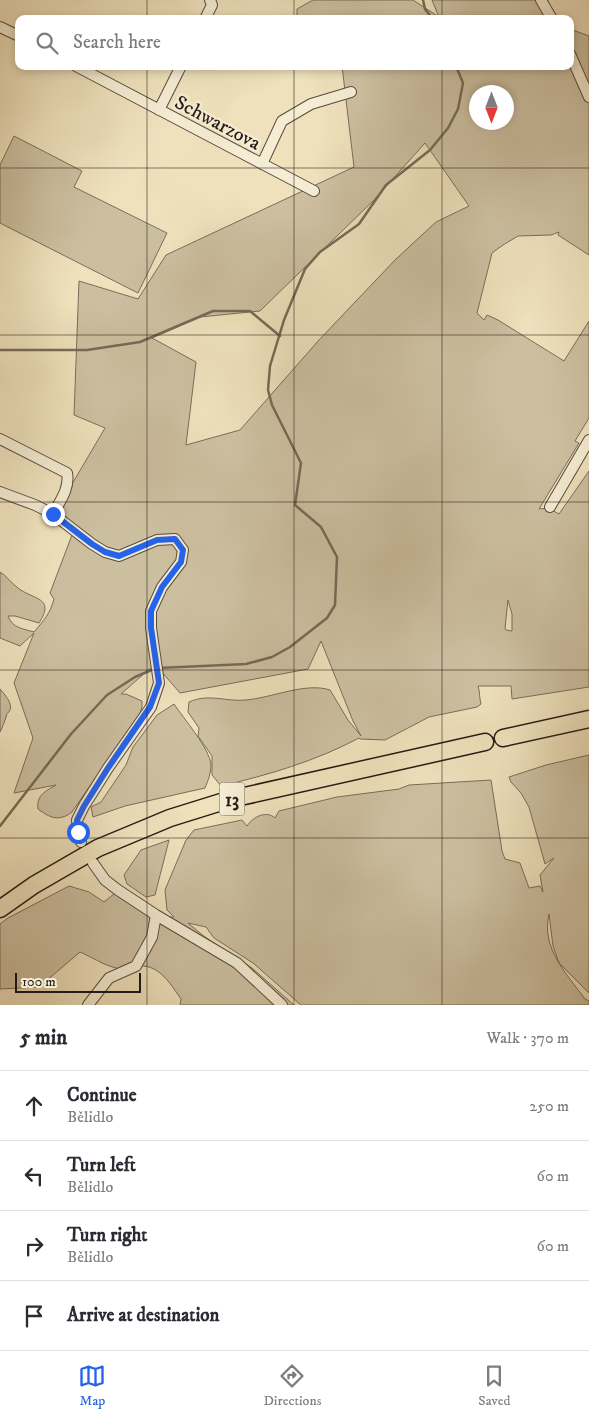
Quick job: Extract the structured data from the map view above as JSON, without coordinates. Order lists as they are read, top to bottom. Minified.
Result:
{"streets":{"main road":["13"],"street":["Schwarzova"]},"scale_bar":"100 m","north":"bottom","page":{"search":"Search here","scale":"100 m","heading":["5 min","Walk · 370 m"],"list":[["Continue","Bělidlo","250 m"],["Turn left","Bělidlo","60 m"],["Turn right","Bělidlo","60 m"],"Arrive at destination"],"nav":["Map","Directions","Saved"]}}
